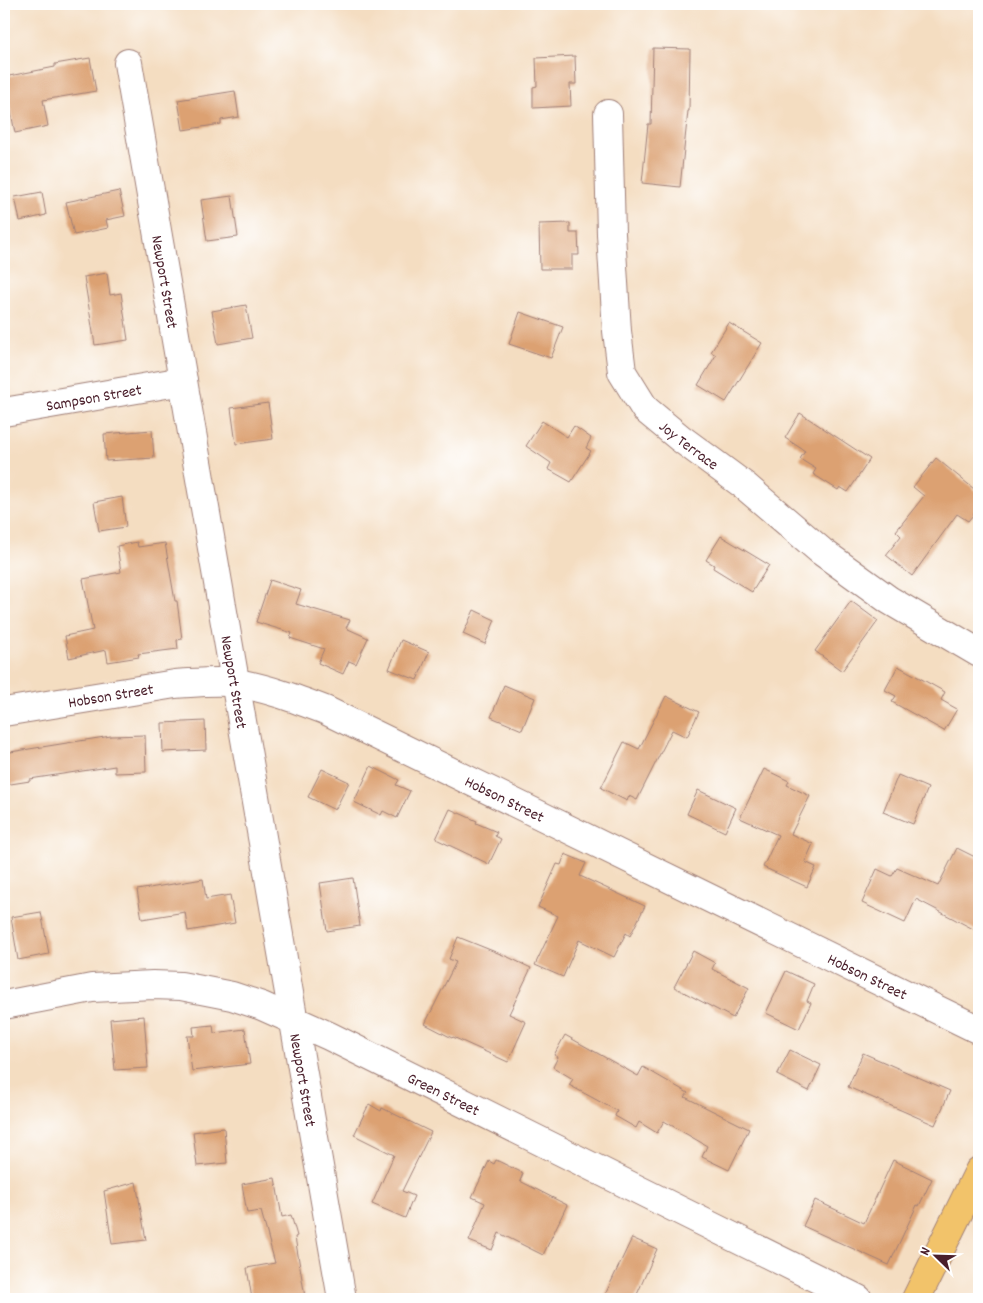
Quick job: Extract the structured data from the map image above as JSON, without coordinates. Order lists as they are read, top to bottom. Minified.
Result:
{"streets":{"street":["Newport Street","Sampson Street","Joy Terrace","Hobson Street","Green Street"]},"crossings":[["Newport Street","Sampson Street"],["Newport Street","Hobson Street"],["Newport Street","Green Street"]],"north":"top left"}
